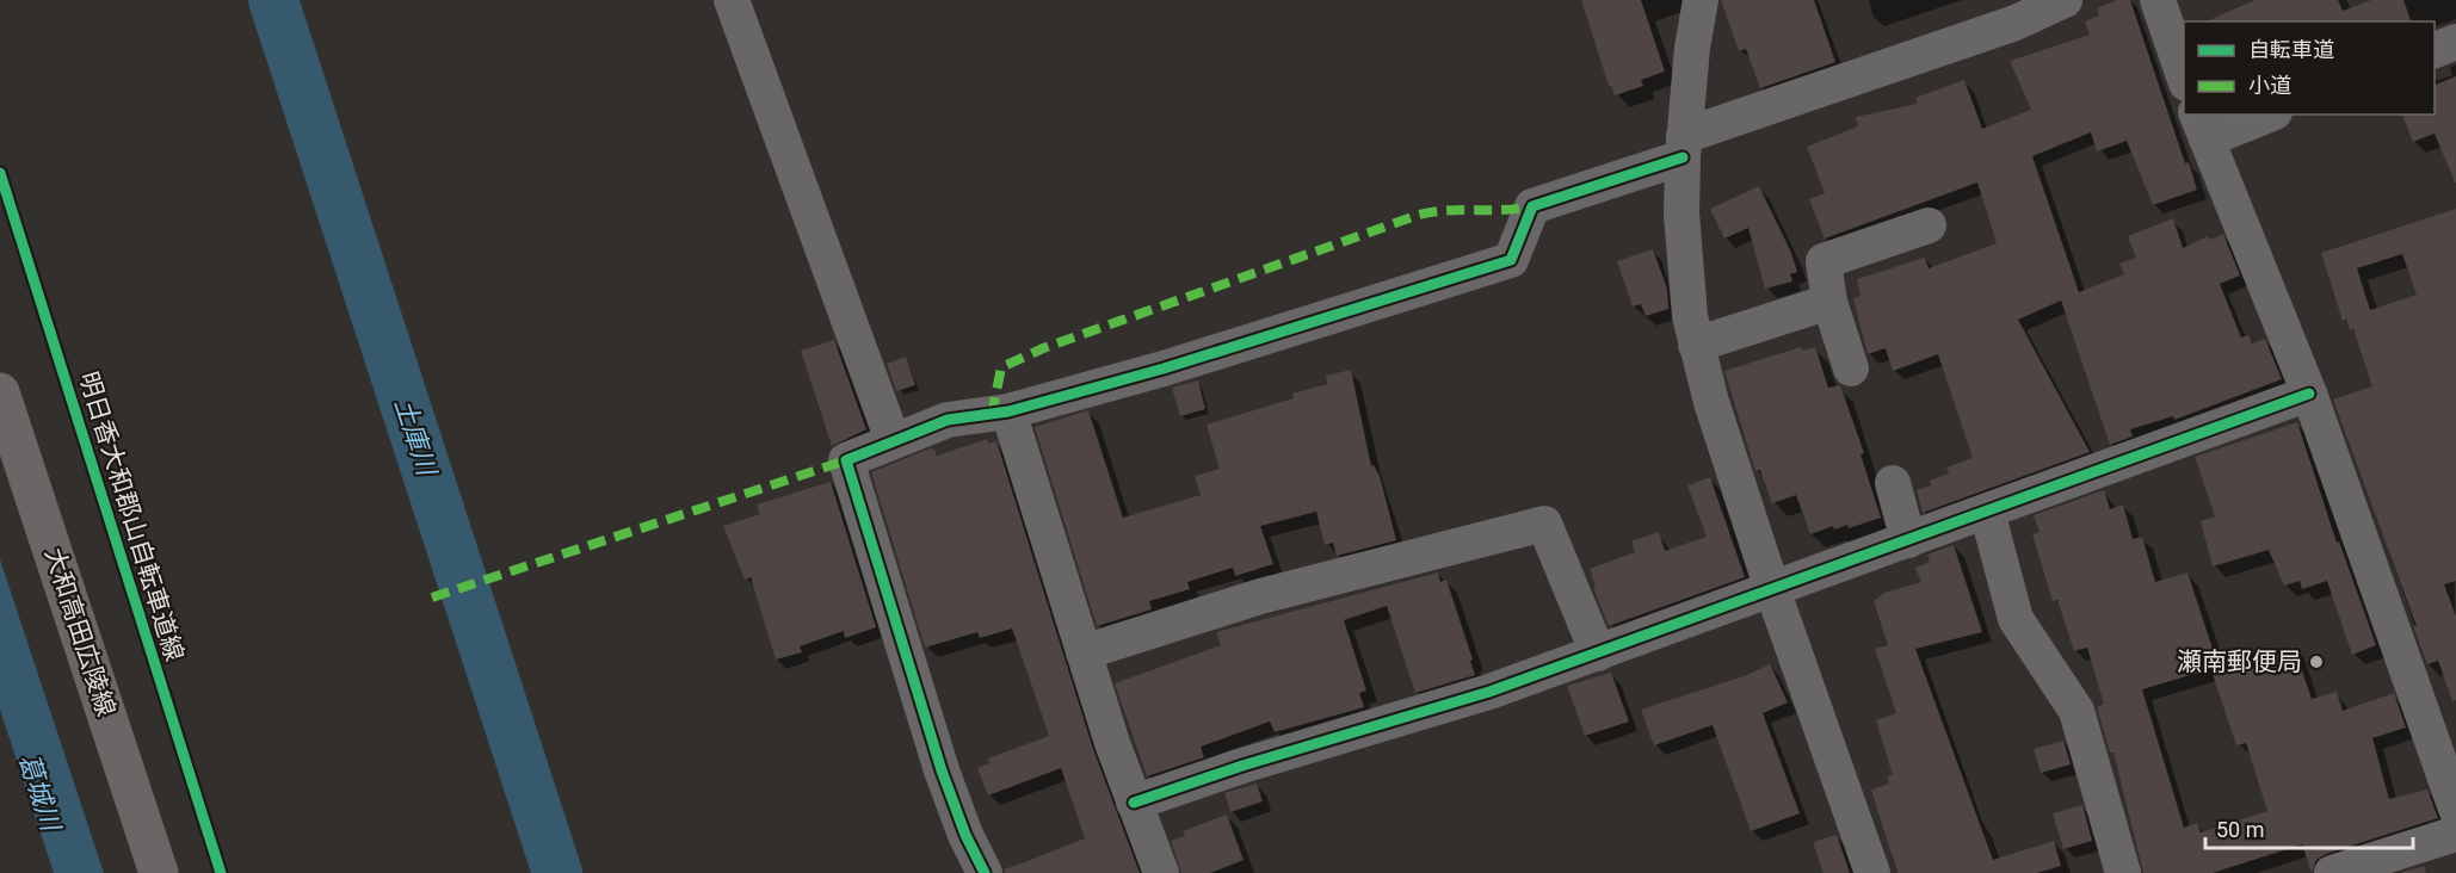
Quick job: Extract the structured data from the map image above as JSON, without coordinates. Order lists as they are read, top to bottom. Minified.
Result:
{"streets":{"main road":["大和高田広陵線"],"cycle path":["明日香大和郡山自転車道線"]},"water":["土庫川","葛城川"],"places":["瀬南郵便局"],"legend":["自転車道","小道"],"scale_bar":"50 m"}
